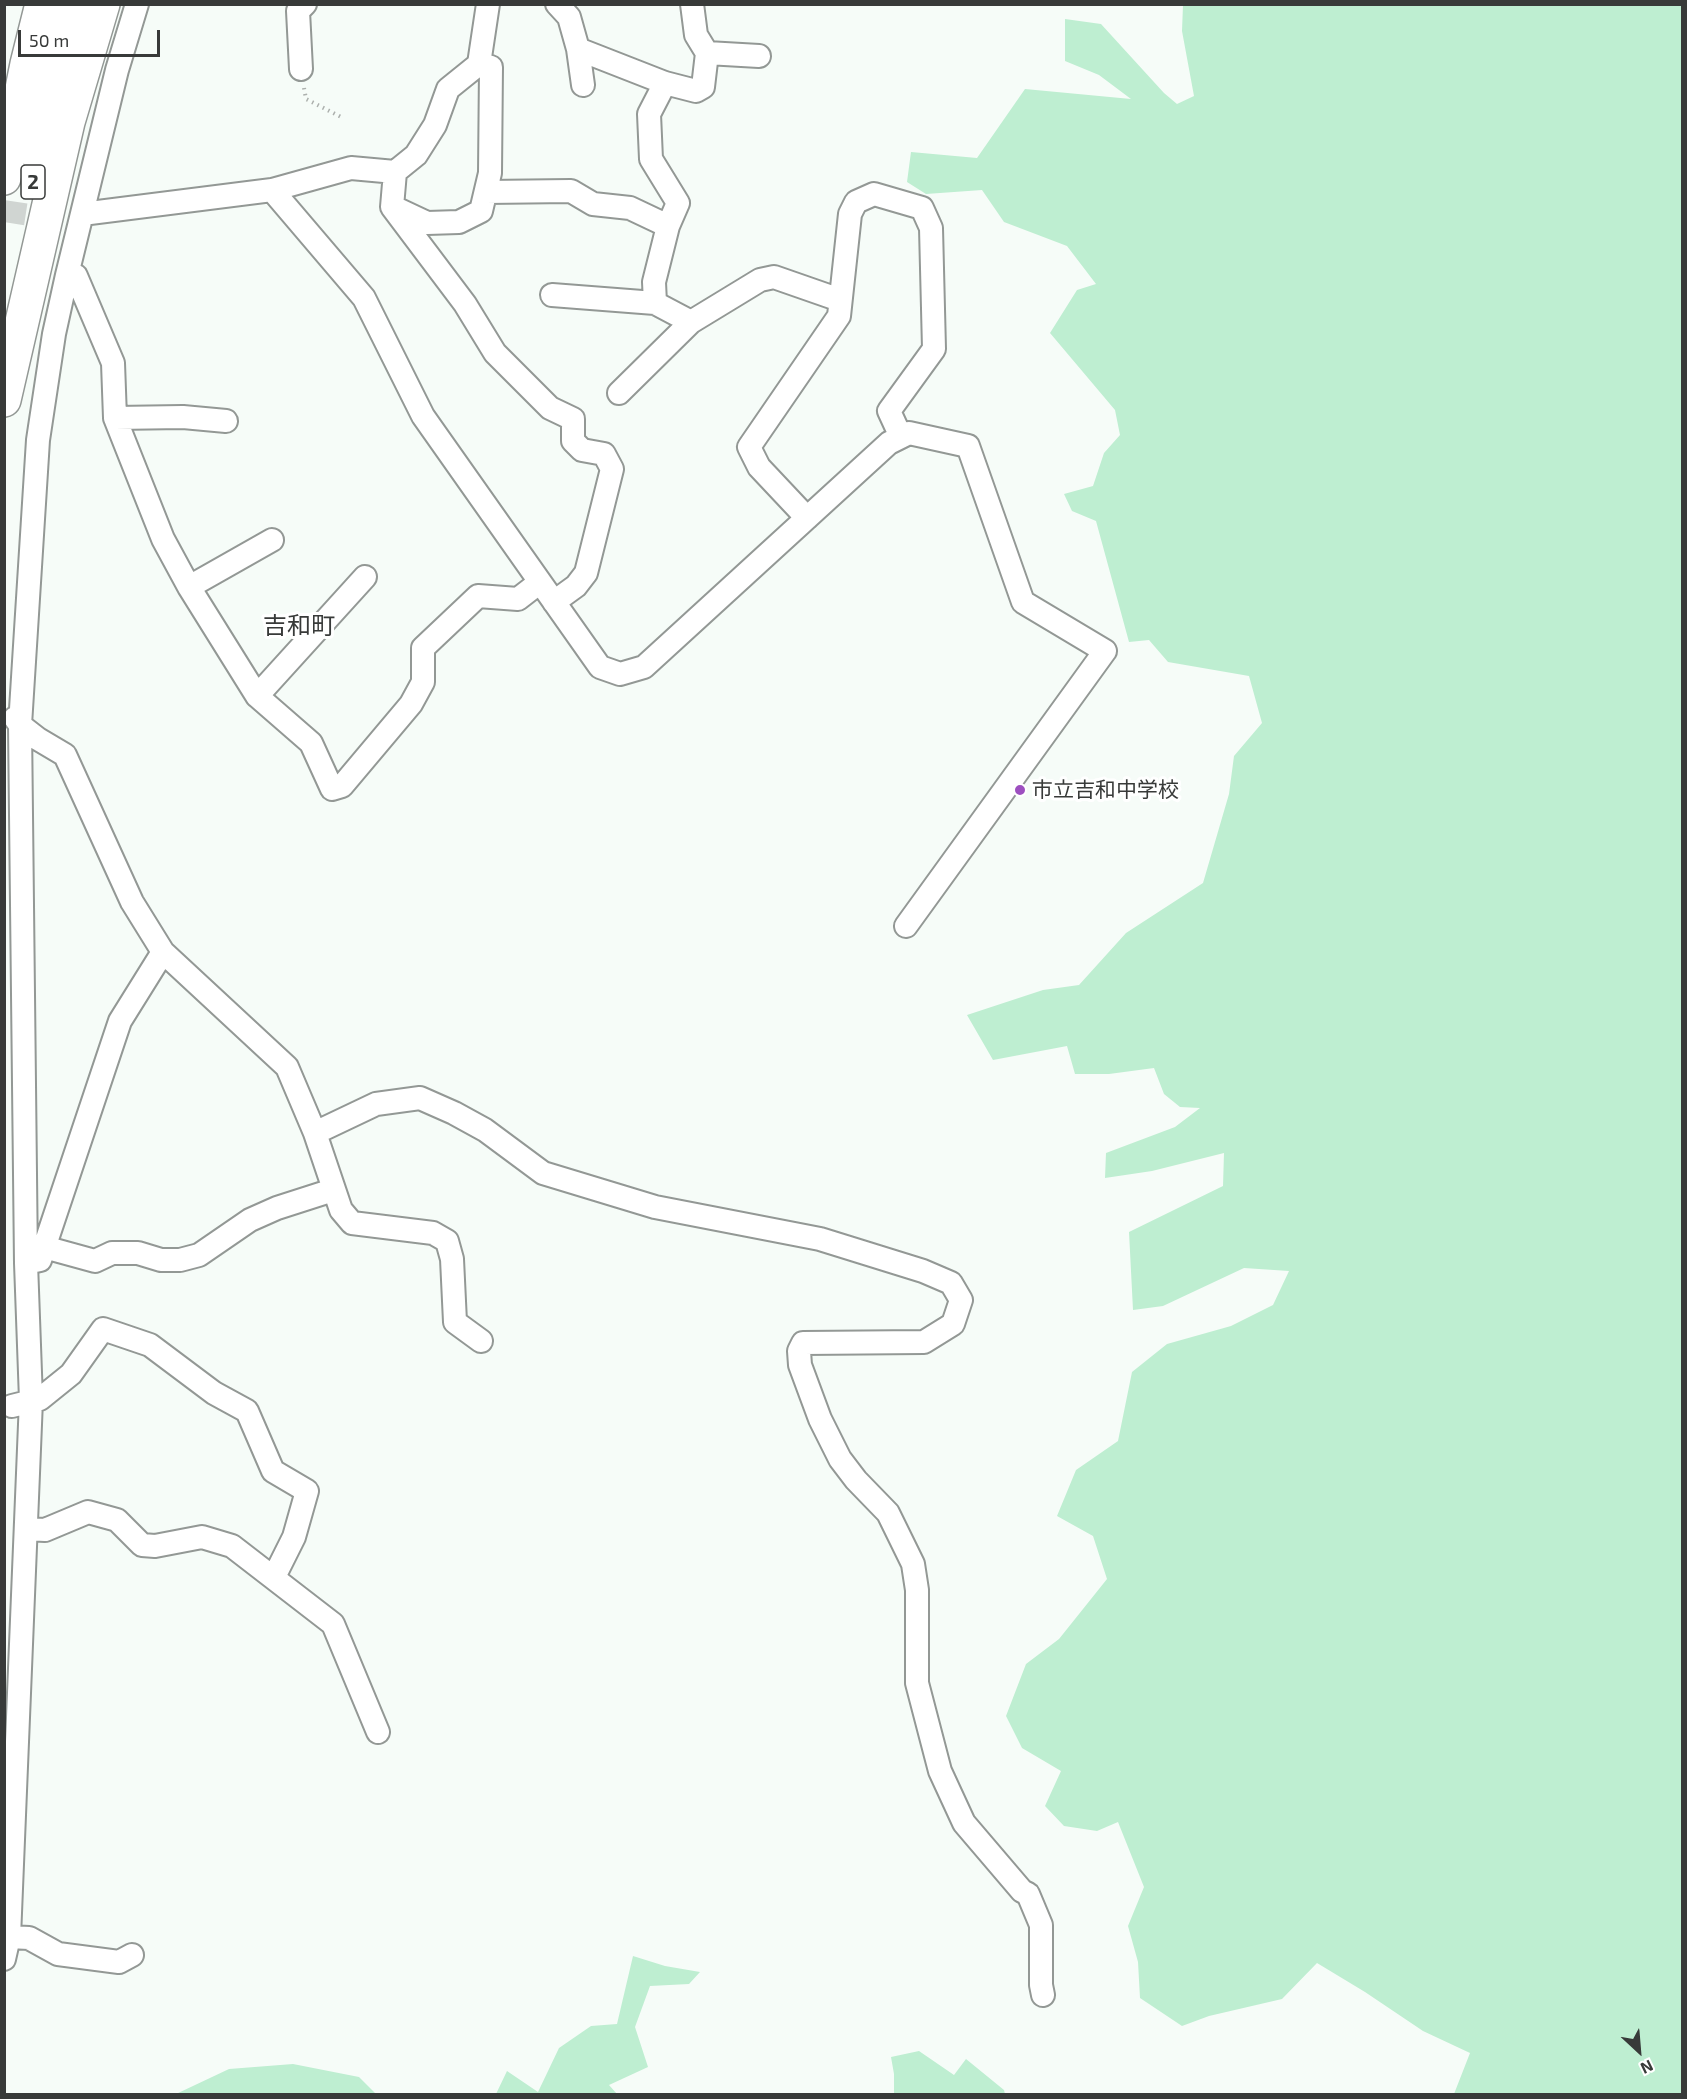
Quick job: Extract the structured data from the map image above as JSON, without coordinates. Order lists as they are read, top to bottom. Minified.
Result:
{"streets":{"highway":["2"]},"districts":["吉和町"],"places":["市立吉和中学校"],"scale_bar":"50 m","north":"bottom right"}
